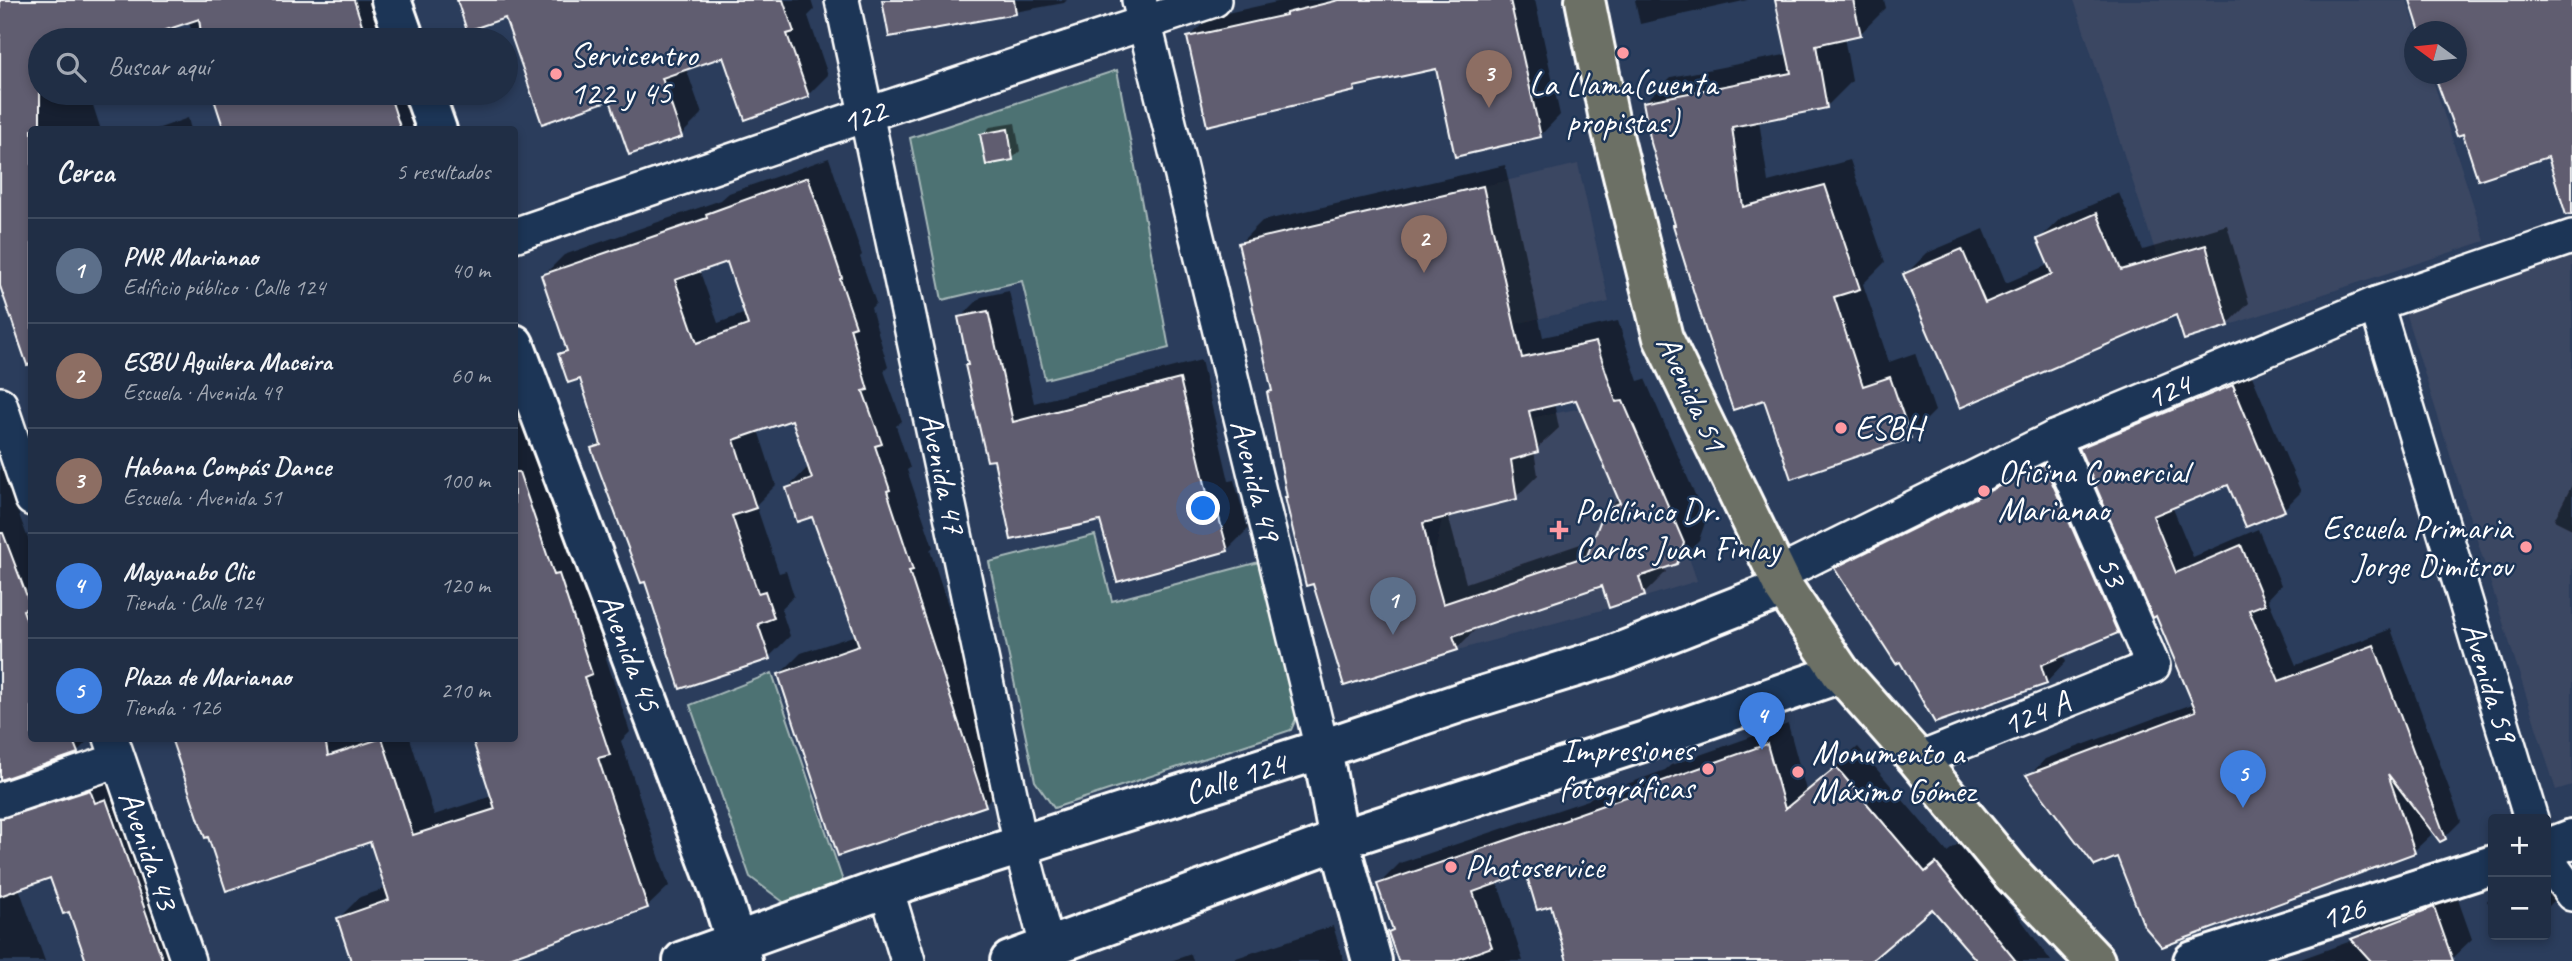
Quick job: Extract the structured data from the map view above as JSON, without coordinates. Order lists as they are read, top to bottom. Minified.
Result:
{"streets":{"main road":["Avenida 51"],"street":["122","124","Avenida 47","Avenida 49","53","Avenida 45","Avenida 59","124 A","Calle 124","Avenida 43","126"]},"crossings":[["122","Avenida 47"],["122","Avenida 49"],["124","Avenida 51"],["124","53"],["124","Avenida 59"],["124","Calle 124"],["Avenida 51","124 A"],["Avenida 51","Calle 124"],["Avenida 47","Calle 124"],["Avenida 49","Calle 124"],["53","124 A"],["Avenida 45","Calle 124"]],"places":{"other":["La Llama(cuenta propistas)","Servicentro 122 y 45","ESBH","Oficina Comercial Marianao","Escuela Primaria Jorge Dimitrov","Impresiones fotográficas","Monumento a Máximo Gómez","Photoservice"],"health":["Polclínico Dr. Carlos Juan Finlay"]},"north":"left","page":{"search":"Buscar aquí","pins":["3","2","1","4","5"],"heading":["Cerca","5 resultados"],"list":[{"mark":"1","name":"PNR Marianao","note":"Edificio público · Calle 124","value":"40 m"},{"mark":"2","name":"ESBU Aguilera Maceira","note":"Escuela · Avenida 49","value":"60 m"},{"mark":"3","name":"Habana Compás Dance","note":"Escuela · Avenida 51","value":"100 m"},{"mark":"4","name":"Mayanabo Clic","note":"Tienda · Calle 124","value":"120 m"},{"mark":"5","name":"Plaza de Marianao","note":"Tienda · 126","value":"210 m"}],"map_buttons":["+","−"]}}
